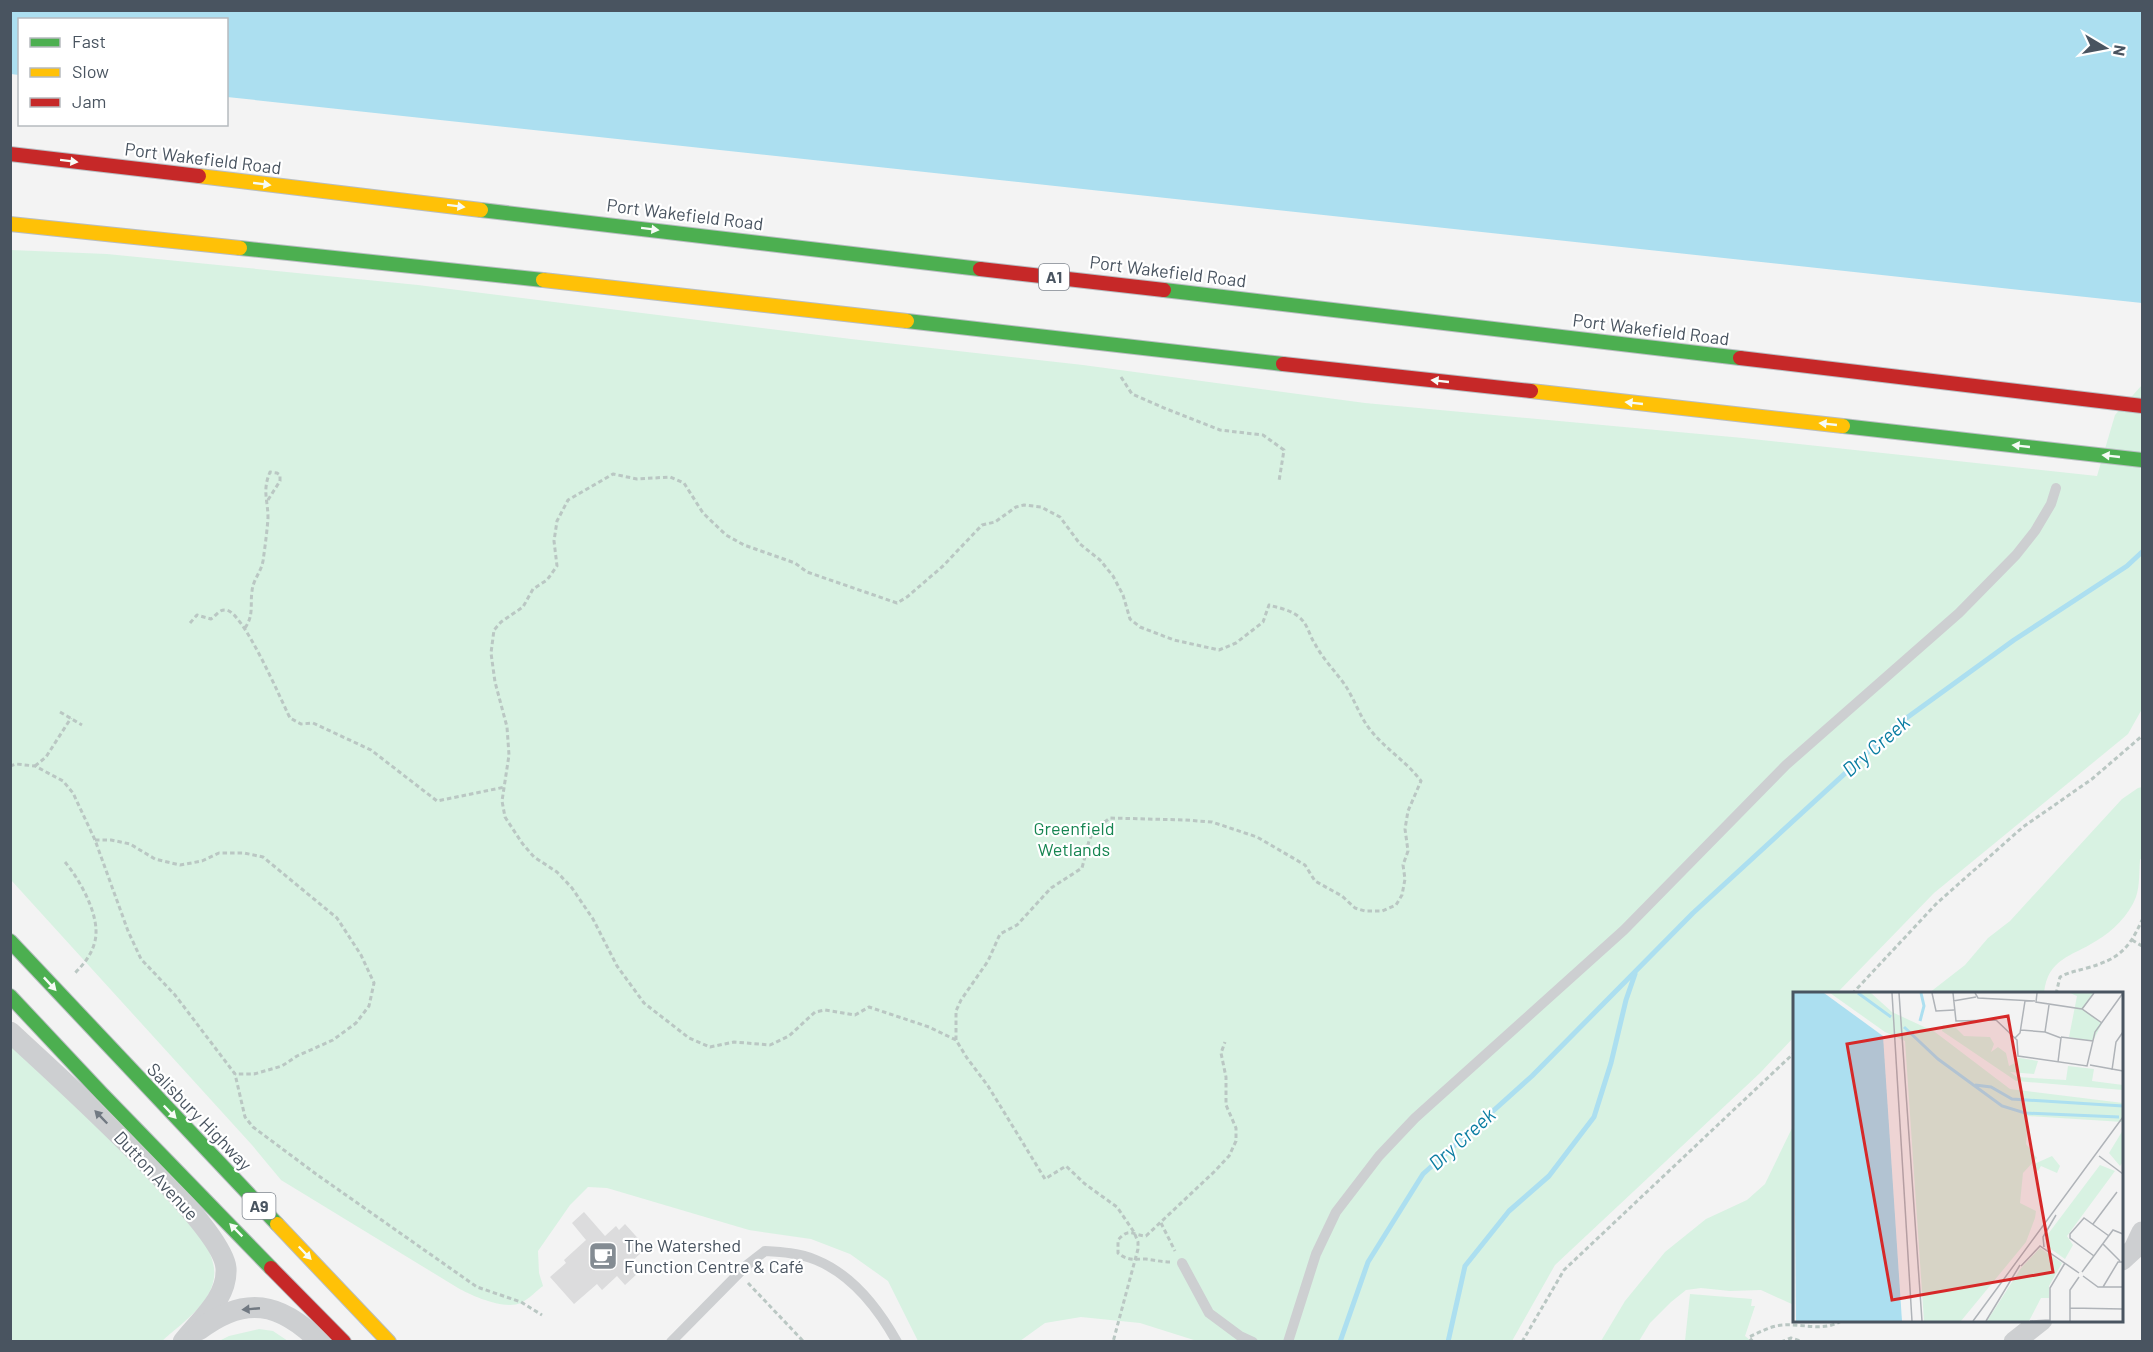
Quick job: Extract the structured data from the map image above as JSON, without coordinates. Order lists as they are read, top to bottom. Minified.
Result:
{"streets":{"highway":["Port Wakefield Road","A1","Salisbury Highway","A9"],"street":["Dutton Avenue"]},"water":["Dry Creek"],"parks":["Greenfield Wetlands"],"places":{"cafe":["The Watershed Function Centre & Café"]},"legend":["Fast","Slow","Jam"],"north":"right"}
